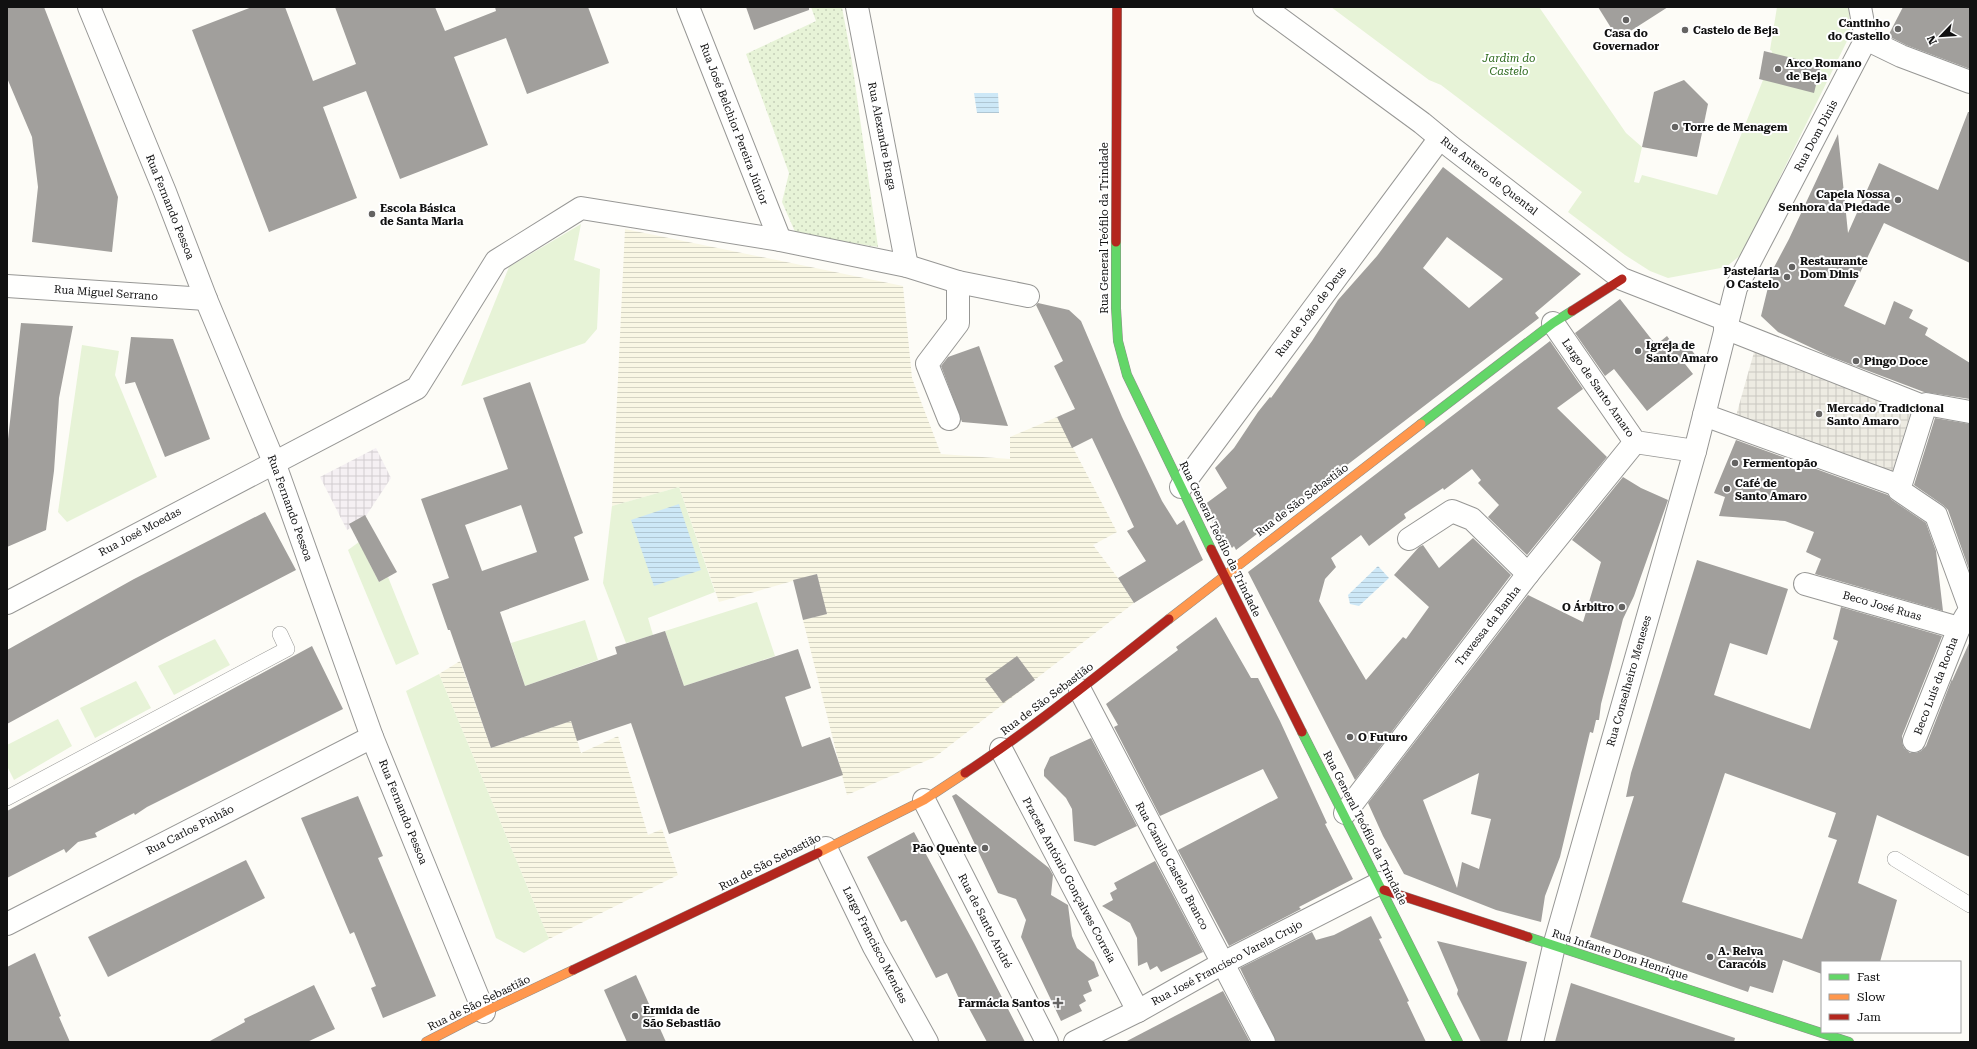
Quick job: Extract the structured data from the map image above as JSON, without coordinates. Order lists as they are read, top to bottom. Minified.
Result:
{"streets":{"main road":["Rua General Teófilo da Trindade","Rua de São Sebastião","Rua Infante Dom Henrique"],"street":["Rua José Belchior Pereira Júnior","Rua Alexandre Braga","Rua Dom Dinis","Rua Antero de Quental","Rua Fernando Pessoa","Rua Miguel Serrano","Rua de João de Deus","Largo de Santo Amaro","Rua José Moedas","Beco José Ruas","Travessa da Banha","Rua Conselheiro Meneses","Beco Luís da Rocha","Rua Carlos Pinhão","Rua Camilo Castelo Branco","Praceta António Gonçalves Correia","Rua de Santo André","Largo Francisco Mendes","Rua José Francisco Varela Crujo"]},"crossings":[["Rua José Belchior Pereira Júnior","Rua José Moedas"],["Rua Alexandre Braga","Rua José Moedas"],["Rua Dom Dinis","Rua Antero de Quental"],["Rua Dom Dinis","Rua Conselheiro Meneses"],["Rua Antero de Quental","Rua de João de Deus"],["Rua Antero de Quental","Rua de São Sebastião"],["Rua Antero de Quental","Rua Conselheiro Meneses"],["Rua Fernando Pessoa","Rua Miguel Serrano"],["Rua Fernando Pessoa","Rua de São Sebastião"],["Rua Fernando Pessoa","Rua José Moedas"],["Rua Fernando Pessoa","Rua Carlos Pinhão"],["Rua General Teófilo da Trindade","Rua de João de Deus"],["Rua General Teófilo da Trindade","Rua de São Sebastião"],["Rua General Teófilo da Trindade","Travessa da Banha"],["Rua General Teófilo da Trindade","Rua Infante Dom Henrique"],["Rua General Teófilo da Trindade","Rua José Francisco Varela Crujo"],["Largo de Santo Amaro","Rua de São Sebastião"],["Largo de Santo Amaro","Travessa da Banha"],["Largo de Santo Amaro","Rua Conselheiro Meneses"],["Rua de São Sebastião","Rua Camilo Castelo Branco"],["Rua de São Sebastião","Praceta António Gonçalves Correia"],["Rua de São Sebastião","Rua de Santo André"],["Rua de São Sebastião","Largo Francisco Mendes"],["Beco José Ruas","Beco Luís da Rocha"],["Rua Conselheiro Meneses","Rua Infante Dom Henrique"],["Rua Camilo Castelo Branco","Rua José Francisco Varela Crujo"],["Praceta António Gonçalves Correia","Rua José Francisco Varela Crujo"],["Rua Infante Dom Henrique","Rua José Francisco Varela Crujo"]],"parks":["Jardim do Castelo"],"places":{"other":["Casa do Governador","Cantinho do Castello","Castelo de Beja","Arco Romano de Beja","Torre de Menagem","Capela Nossa Senhora da Piedade","Escola Básica de Santa Maria","Restaurante Dom Dinis","Pastelaria O Castelo","Igreja de Santo Amaro","Pingo Doce","Mercado Tradicional Santo Amaro","Fermentopão","Café de Santo Amaro","O Árbitro","O Futuro","Pão Quente","A. Relva Caracóis","Ermida de São Sebastião"],"health":["Farmácia Santos"]},"legend":["Fast","Slow","Jam"],"north":"bottom left"}
